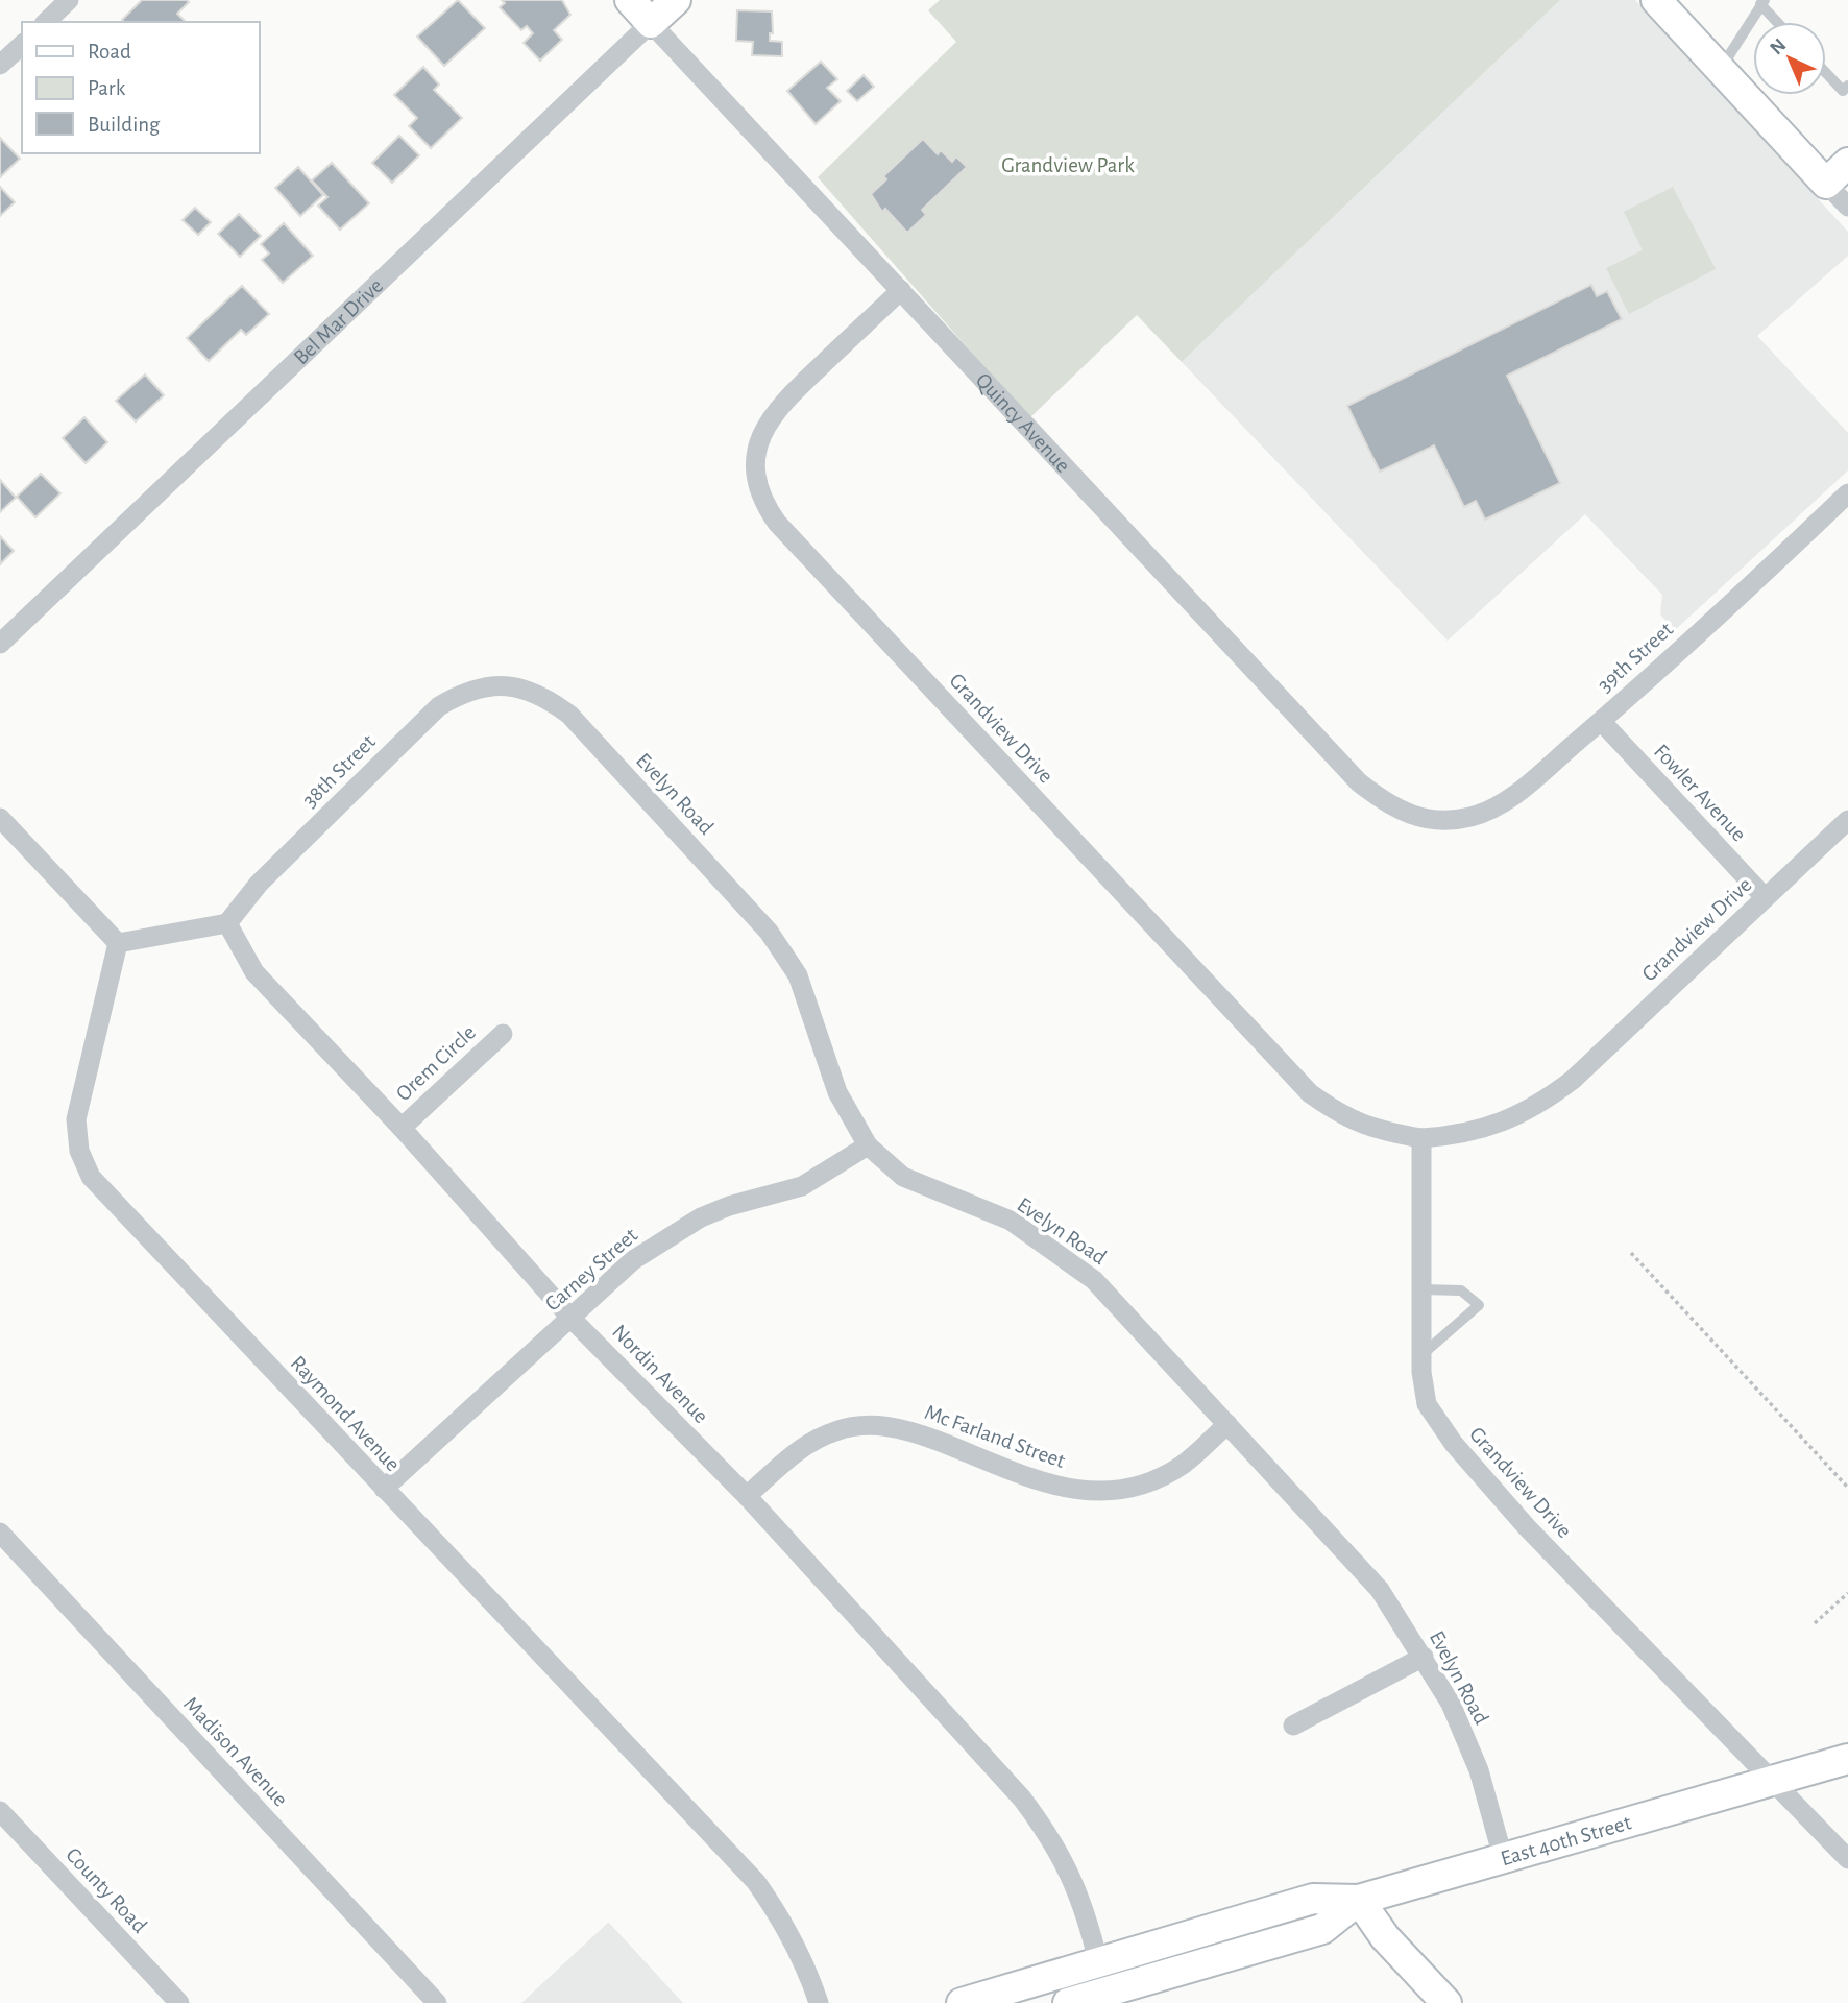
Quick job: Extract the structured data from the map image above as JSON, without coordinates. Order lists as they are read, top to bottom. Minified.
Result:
{"streets":{"main road":["Bel Mar Drive","Quincy Avenue","East 40th Street"],"street":["39th Street","Grandview Drive","38th Street","Fowler Avenue","Evelyn Road","Orem Circle","Carney Street","Nordin Avenue","Raymond Avenue","Mc Farland Street","Madison Avenue","County Road"]},"crossings":[["Bel Mar Drive","Quincy Avenue"],["Quincy Avenue","39th Street"],["Quincy Avenue","Grandview Drive"],["39th Street","Fowler Avenue"],["Grandview Drive","Fowler Avenue"],["Grandview Drive","East 40th Street"],["38th Street","Evelyn Road"],["38th Street","Nordin Avenue"],["Evelyn Road","Carney Street"],["Evelyn Road","Mc Farland Street"],["Evelyn Road","East 40th Street"],["Orem Circle","Nordin Avenue"],["Carney Street","Nordin Avenue"],["Carney Street","Raymond Avenue"],["Nordin Avenue","Mc Farland Street"],["Nordin Avenue","East 40th Street"]],"parks":["Grandview Park"],"legend":["Road","Park","Building"],"north":"top left"}
